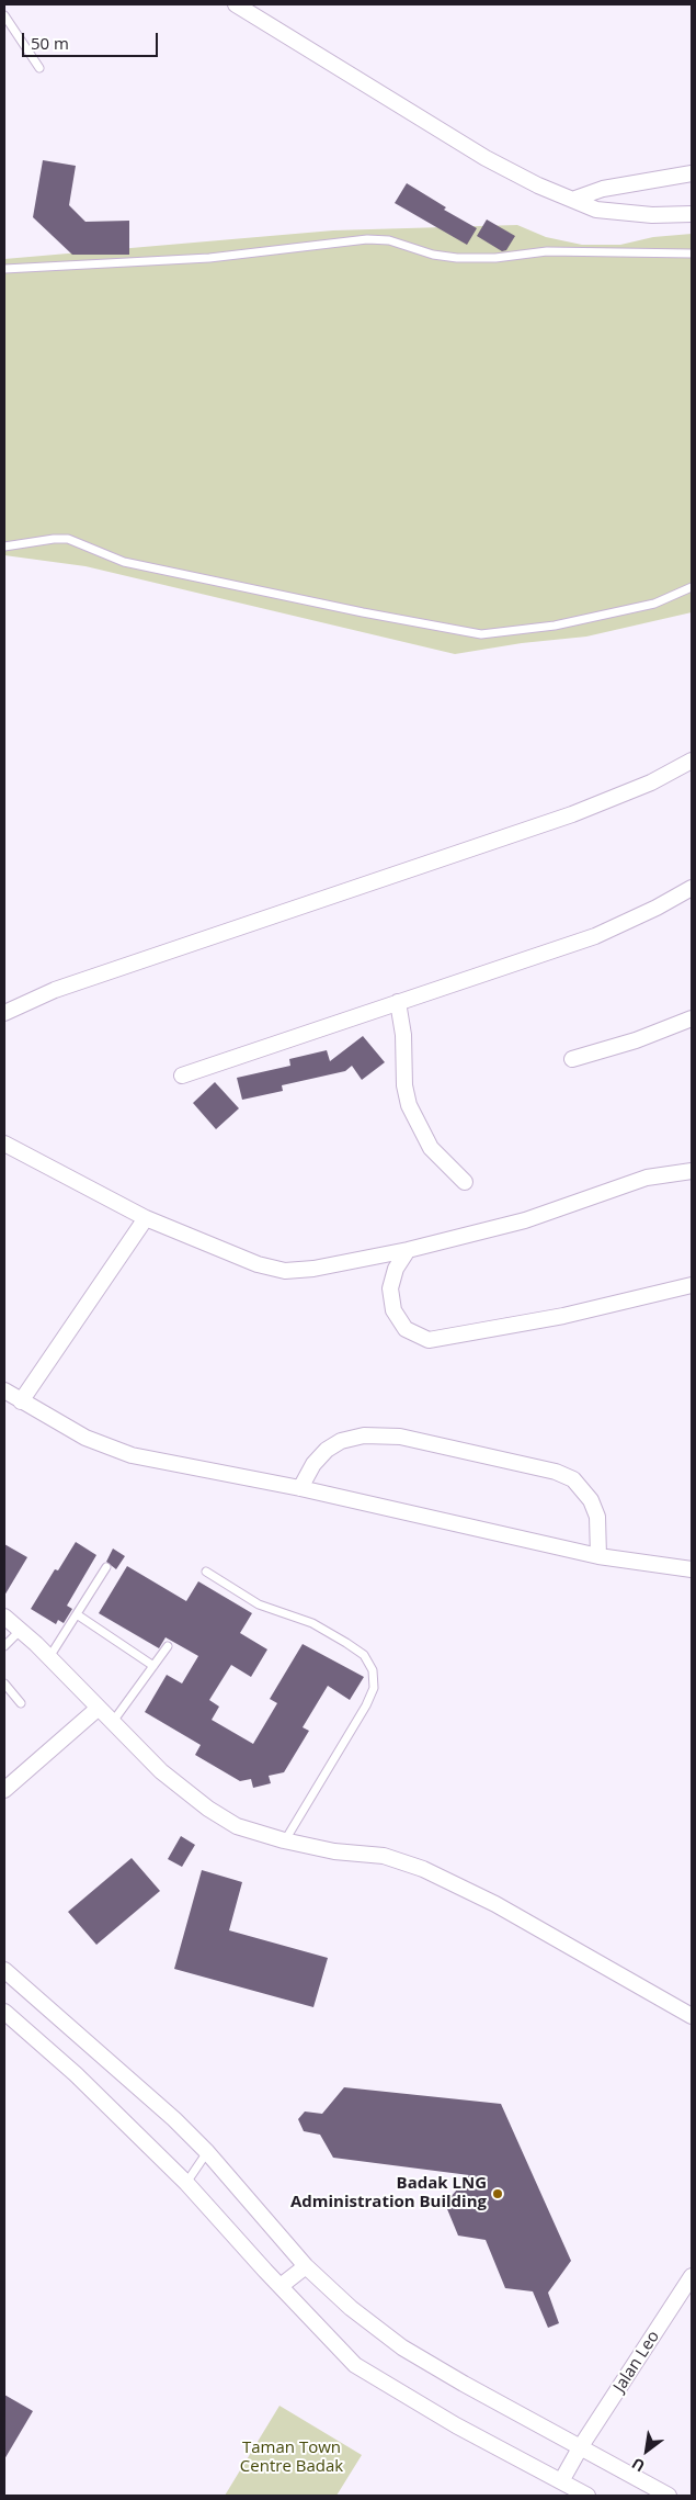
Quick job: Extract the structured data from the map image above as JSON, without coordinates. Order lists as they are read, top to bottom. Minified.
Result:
{"streets":{"street":["Jalan Leo"]},"parks":["Taman Town Centre Badak"],"places":["Badak LNG Administration Building"],"scale_bar":"50 m","north":"bottom left"}
